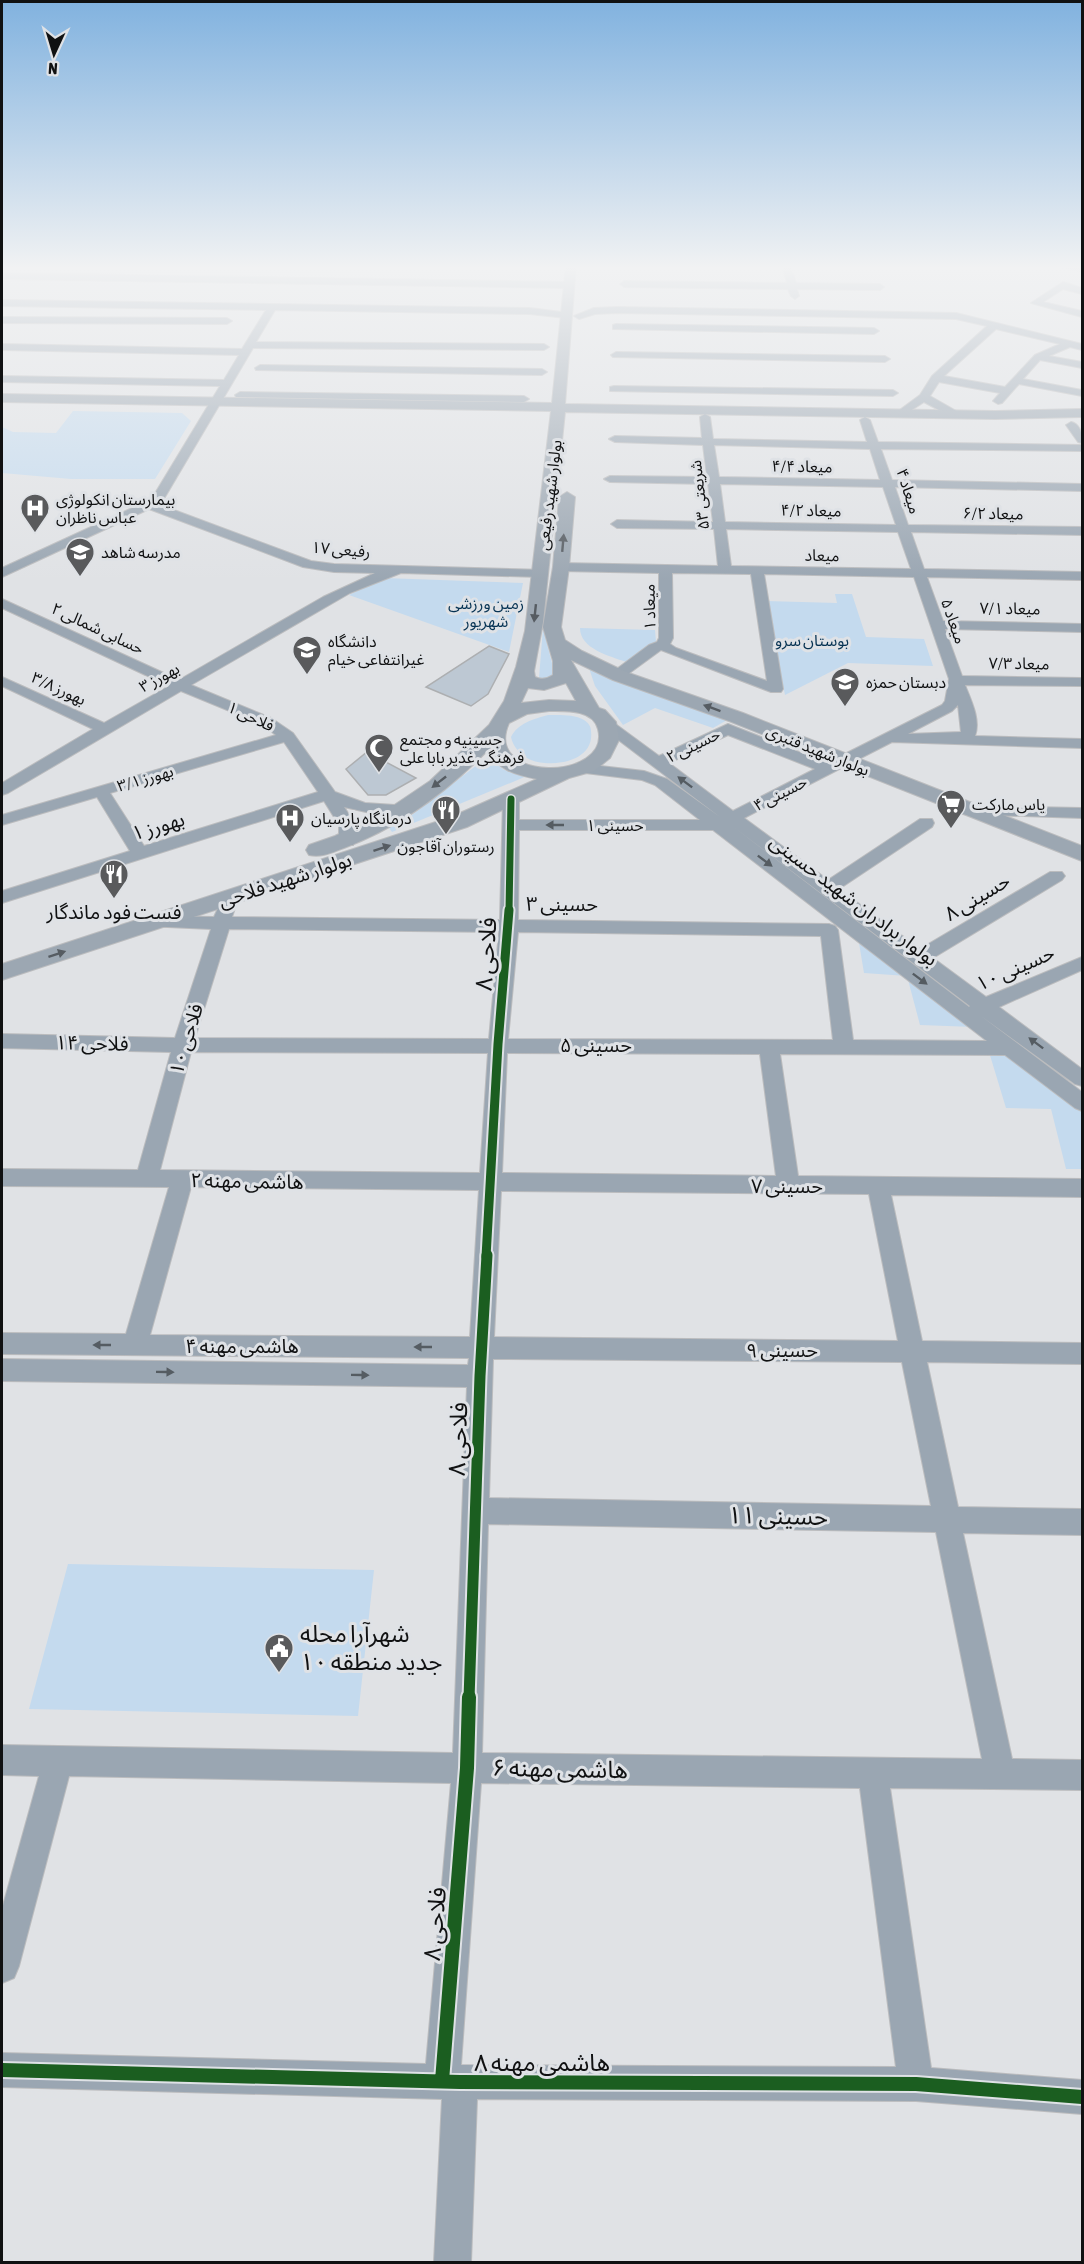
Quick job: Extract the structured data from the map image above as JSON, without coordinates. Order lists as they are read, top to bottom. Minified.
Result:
{"streets":{"main road":["بولوار شهید رفیعی","بولوار شهید قنبری","بولوار شهید فلاحی"],"street":["میعاد ۴/۴","میعاد ۴","شریعتی ۵۳","میعاد ۴/۲","میعاد ۶/۲","رفیعی ۱۷","میعاد","میعاد ۱","میعاد ۷/۱","میعاد ۵","حسابی شمالی ۲","میعاد ۷/۳","بهورز ۳","بهورز ۳/۸","فلاحی ۱","حسینی ۲","بهورز ۳/۱","حسینی ۴","حسینی ۱","بهورز ۱","حسینی ۸","بولوار برادران شهید حسینی","حسینی ۳","فلاحی ۸","حسینی ۱۰","فلاحی ۱۰","فلاحی ۱۴","حسینی ۵","هاشمی مهنه ۲","حسینی ۷","هاشمی مهنه ۴","حسینی ۹","حسینی ۱۱","هاشمی مهنه ۶","هاشمی مهنه ۸"]},"crossings":[["میعاد ۴/۴","میعاد ۴"],["میعاد ۴/۴","شریعتی ۵۳"],["میعاد ۴","میعاد ۴/۲"],["میعاد ۴","میعاد ۶/۲"],["میعاد ۴","میعاد"],["میعاد ۴","میعاد ۵"],["بولوار شهید رفیعی","رفیعی ۱۷"],["بولوار شهید رفیعی","میعاد"],["بولوار شهید رفیعی","میعاد ۱"],["بولوار شهید رفیعی","بولوار شهید قنبری"],["بولوار شهید رفیعی","بولوار شهید فلاحی"],["بولوار شهید رفیعی","بولوار برادران شهید حسینی"],["شریعتی ۵۳","میعاد ۴/۲"],["شریعتی ۵۳","میعاد"],["میعاد ۴/۲","میعاد ۶/۲"],["رفیعی ۱۷","بهورز ۳"],["میعاد","میعاد ۱"],["میعاد","میعاد ۵"],["میعاد","بولوار شهید قنبری"],["میعاد ۱","بولوار شهید قنبری"],["میعاد ۷/۱","میعاد ۵"],["میعاد ۵","میعاد ۷/۳"],["حسابی شمالی ۲","بهورز ۳"],["حسابی شمالی ۲","فلاحی ۱"],["بهورز ۳","بهورز ۳/۸"],["بهورز ۳","فلاحی ۱"],["فلاحی ۱","بهورز ۳/۱"],["فلاحی ۱","بهورز ۱"],["فلاحی ۱","بولوار شهید فلاحی"],["حسینی ۲","بولوار شهید قنبری"],["حسینی ۲","بولوار برادران شهید حسینی"],["بولوار شهید قنبری","حسینی ۴"],["حسینی ۴","حسینی ۱"],["حسینی ۴","بولوار برادران شهید حسینی"],["حسینی ۱","بولوار برادران شهید حسینی"],["حسینی ۱","فلاحی ۸"],["بولوار شهید فلاحی","بولوار برادران شهید حسینی"],["بولوار شهید فلاحی","حسینی ۳"],["بولوار شهید فلاحی","فلاحی ۸"],["بولوار شهید فلاحی","فلاحی ۱۰"],["حسینی ۸","بولوار برادران شهید حسینی"],["بولوار برادران شهید حسینی","حسینی ۱۰"],["بولوار برادران شهید حسینی","حسینی ۵"],["حسینی ۳","فلاحی ۸"],["حسینی ۳","فلاحی ۱۰"],["حسینی ۳","حسینی ۵"],["فلاحی ۸","حسینی ۵"],["فلاحی ۸","هاشمی مهنه ۲"],["فلاحی ۸","حسینی ۷"],["فلاحی ۸","هاشمی مهنه ۴"],["فلاحی ۸","حسینی ۹"],["فلاحی ۸","حسینی ۱۱"],["فلاحی ۸","هاشمی مهنه ۶"],["فلاحی ۸","هاشمی مهنه ۸"],["فلاحی ۱۰","فلاحی ۱۴"],["فلاحی ۱۰","حسینی ۵"],["فلاحی ۱۰","هاشمی مهنه ۲"],["فلاحی ۱۴","حسینی ۵"],["هاشمی مهنه ۲","حسینی ۷"],["هاشمی مهنه ۴","حسینی ۹"]],"one_way":["حسینی ۱"],"parks":["زمین ورزشی شهریور","بوستان سرو"],"places":{"hospital":["بیمارستان انکولوژی عباس ناظران","درمانگاه پارسیان"],"school or university":["مدرسه شاهد","دانشگاه غیرانتفاعی خیام","دبستان حمزه"],"mosque":["جسینیه و مجتمع فرهنگی غدیر بابا علی"],"supermarket":["یاس مارکت"],"restaurant":["رستوران آقاجون","فست فود ماندگار"],"public building":["شهرآرا محله جدید منطقه ۱۰"]},"north":"bottom"}
